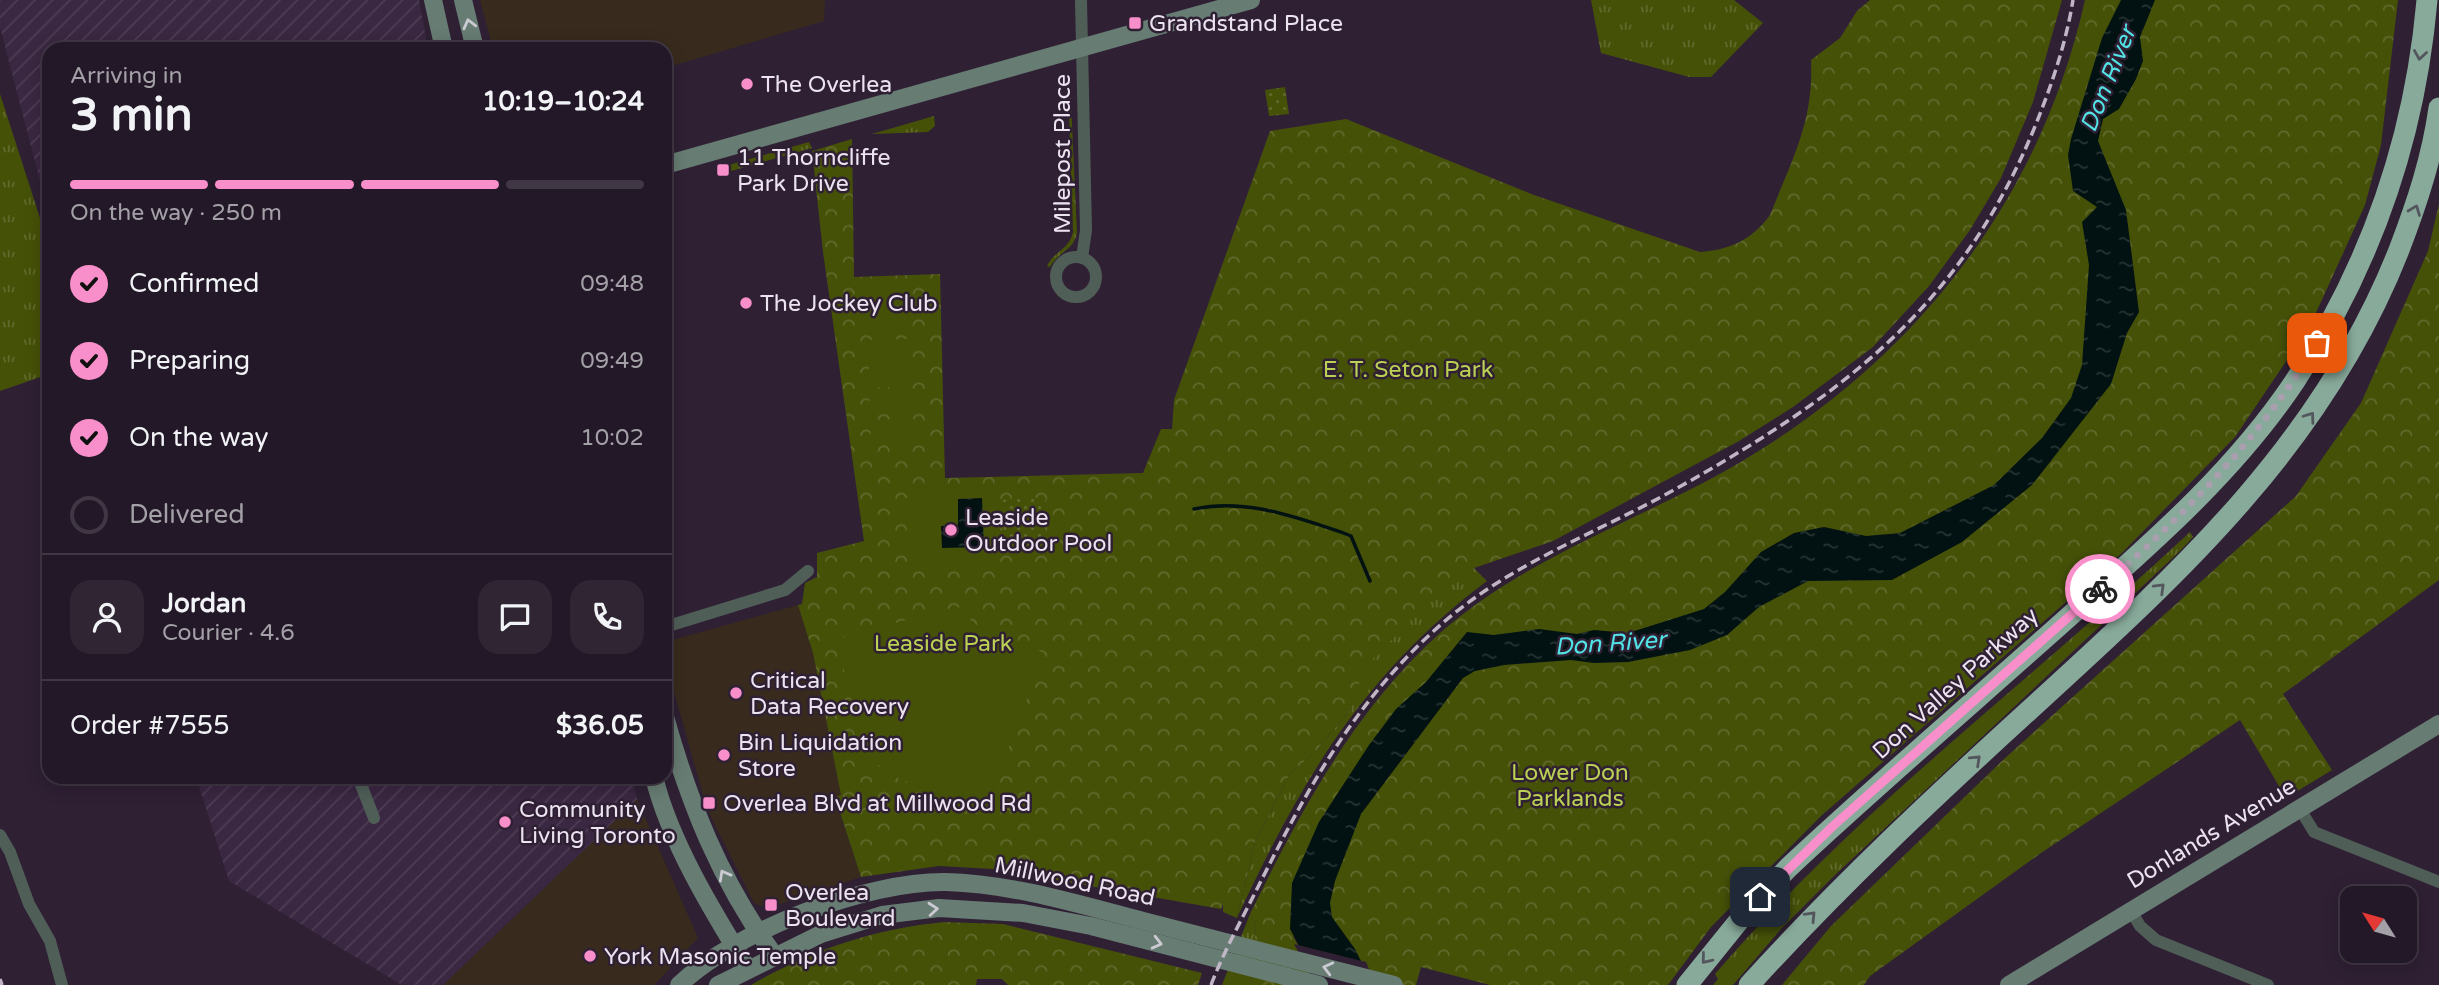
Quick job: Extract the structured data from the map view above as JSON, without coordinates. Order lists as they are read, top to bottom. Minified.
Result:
{"streets":{"highway":["Don Valley Parkway"],"main road":["Donlands Avenue","Millwood Road"],"street":["Milepost Place"]},"water":["Don River"],"parks":["E. T. Seton Park","Leaside Park","Lower Don Parklands"],"places":{"transit":["Grandstand Place","11 Thorncliffe Park Drive","Overlea Blvd at Millwood Rd","Overlea Boulevard"],"other":["The Overlea","The Jockey Club","Leaside Outdoor Pool","Critical Data Recovery","Bin Liquidation Store","Community Living Toronto","York Masonic Temple"]},"north":"top left","page":{"heading":["3 min","Arriving in","10:19–10:24"],"panel":["Jordan","Courier · 4.6","Order #7555","$36.05"],"bar":"On the way · 250 m","list":[["Confirmed","09:48"],["Preparing","09:49"],["On the way","10:02"],"Delivered"]}}
